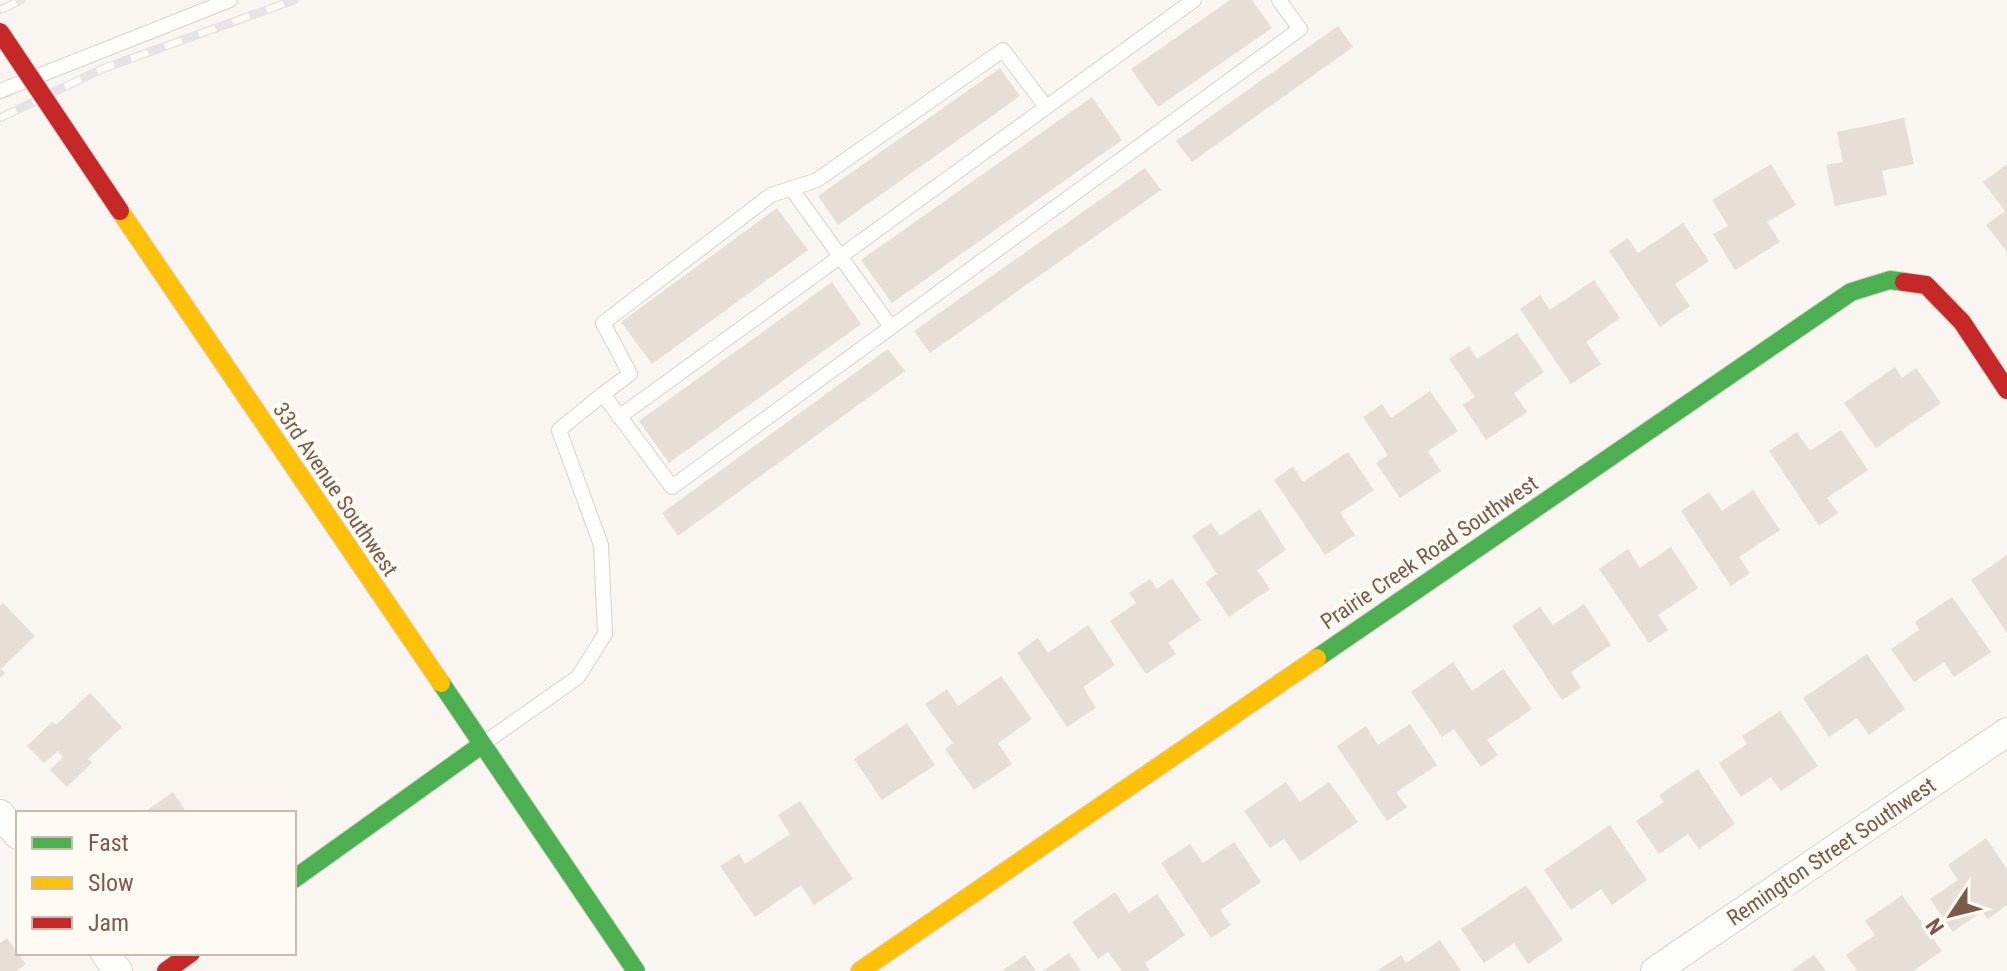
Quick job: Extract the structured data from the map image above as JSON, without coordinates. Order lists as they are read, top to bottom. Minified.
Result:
{"streets":{"street":["33rd Avenue Southwest","Prairie Creek Road Southwest","Remington Street Southwest"]},"legend":["Fast","Slow","Jam"],"north":"bottom left"}
